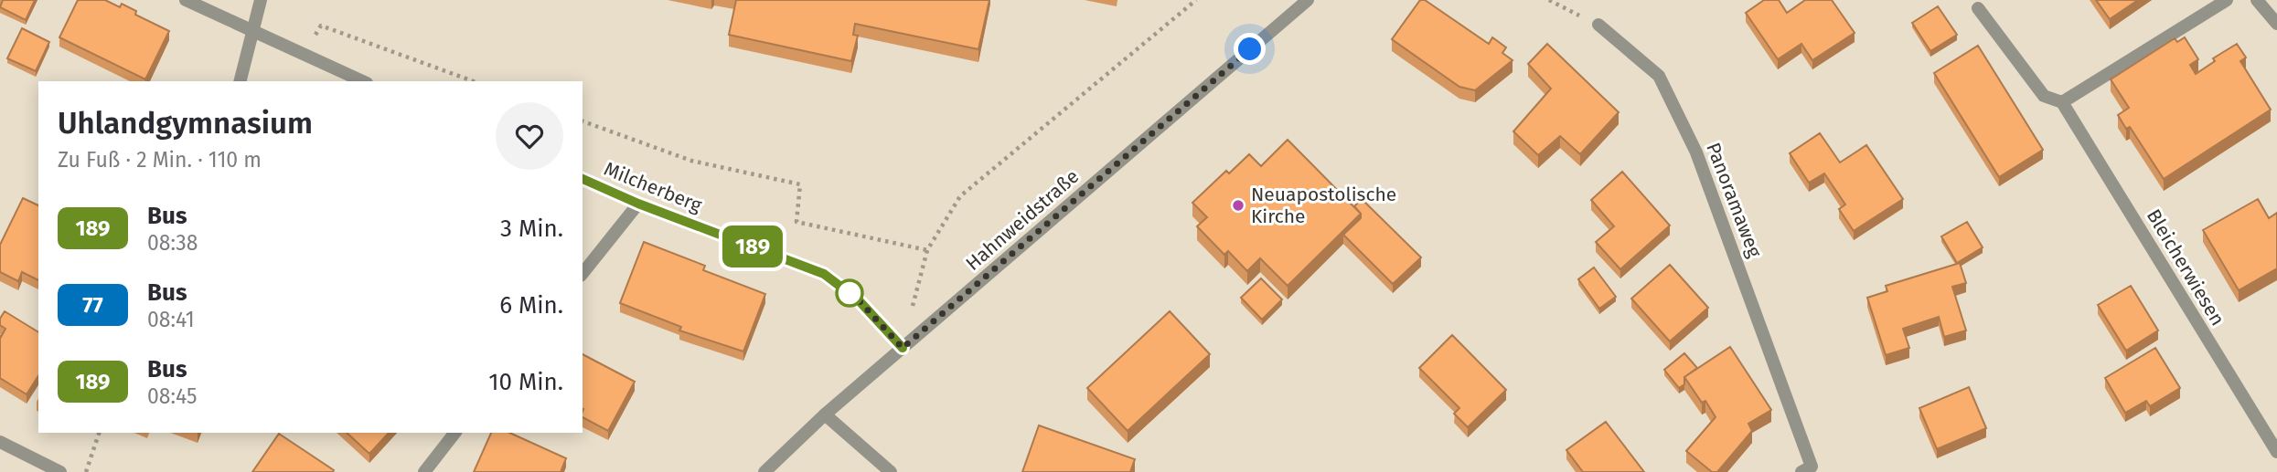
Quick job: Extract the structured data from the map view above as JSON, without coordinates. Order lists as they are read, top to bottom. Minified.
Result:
{"streets":{"street":["Milcherberg","Panoramaweg","Hahnweidstraße","Bleicherwiesen"]},"crossings":[["Milcherberg","Hahnweidstraße"]],"places":["Neuapostolische Kirche"],"lines":["bus line 189"],"page":{"on_map":"189","heading":["Uhlandgymnasium","Zu Fuß · 2 Min. · 110 m"],"list":[{"mark":"189","name":"Bus","note":"08:38","value":"3 Min."},{"mark":"77","name":"Bus","note":"08:41","value":"6 Min."},{"mark":"189","name":"Bus","note":"08:45","value":"10 Min."}]}}
